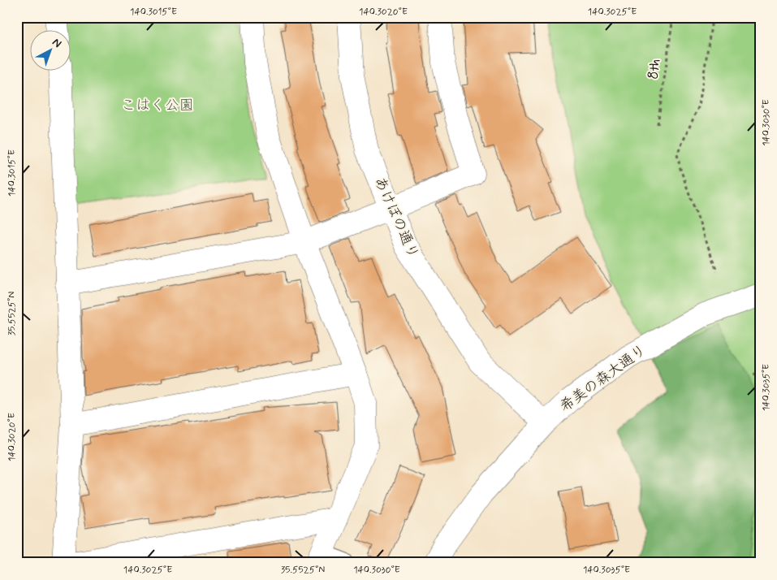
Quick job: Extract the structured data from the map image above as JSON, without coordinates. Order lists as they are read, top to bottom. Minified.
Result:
{"streets":{"street":["あけぼの通り","希美の森大通り"],"path":["8th"]},"crossings":[["あけぼの通り","希美の森大通り"]],"parks":["こはく公園"],"north":"top right","coordinates":["140.3015°E","140.3020°E","140.3025°E","140.3030°E","35.5525°N","140.3035°E"]}
